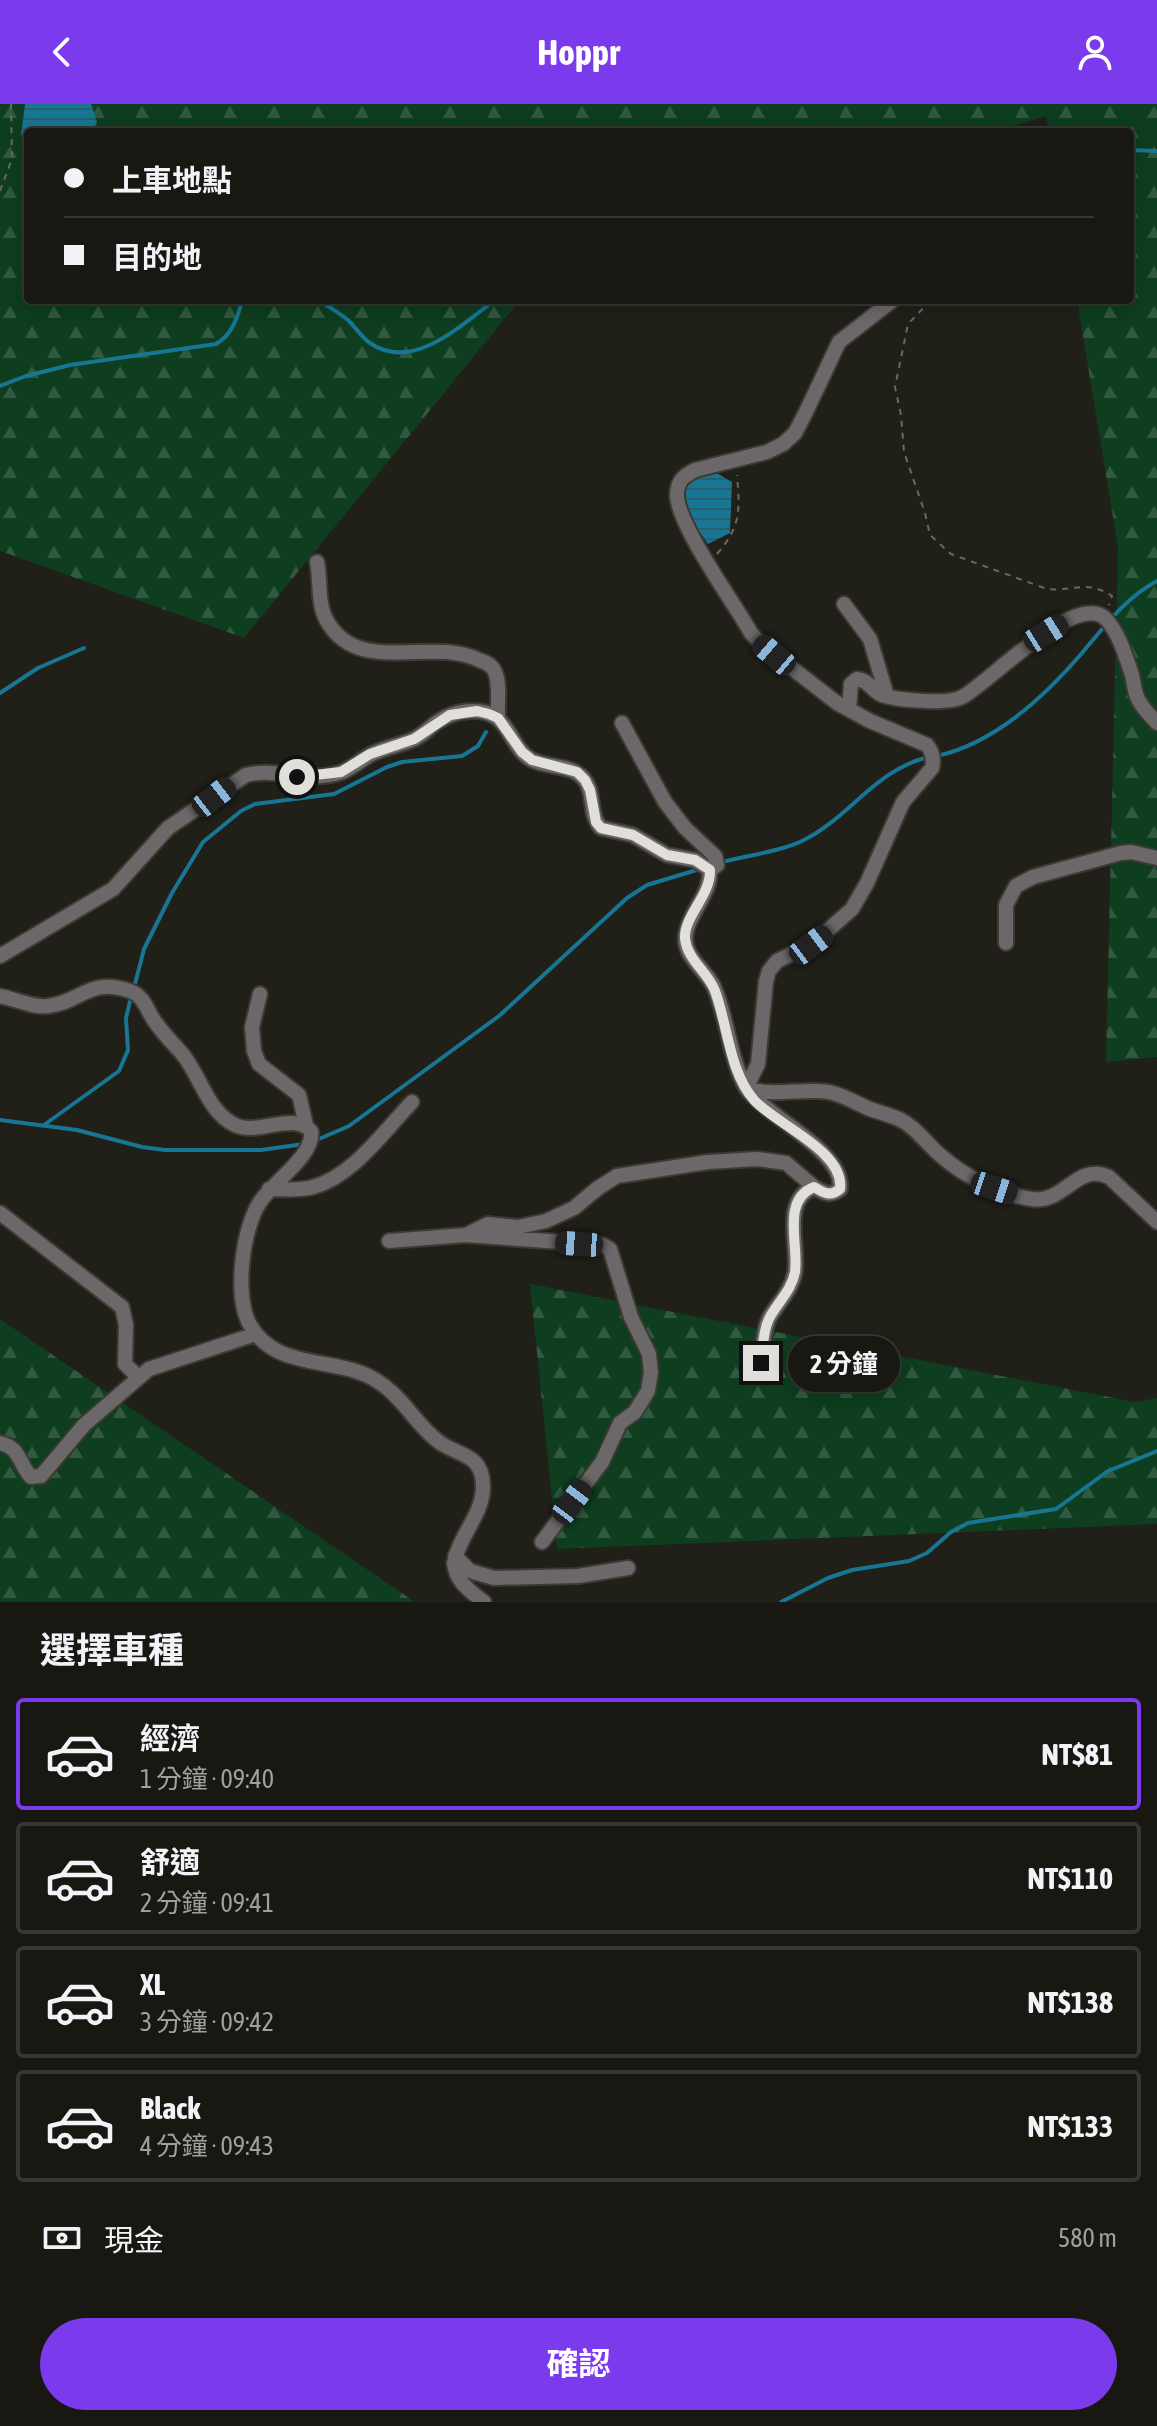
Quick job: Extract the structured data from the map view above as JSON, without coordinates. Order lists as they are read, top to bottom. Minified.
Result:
{"page":{"header":"Hoppr","banner":["上車地點","目的地"],"bubble":"2 分鐘","heading":"選擇車種","list":[{"name":"經濟","note":"1 分鐘 · 09:40","value":"NT$81"},{"name":"舒適","note":"2 分鐘 · 09:41","value":"NT$110"},{"name":"XL","note":"3 分鐘 · 09:42","value":"NT$138"},{"name":"Black","note":"4 分鐘 · 09:43","value":"NT$133"}],"pay":["現金","580 m"],"buttons":"確認"}}
